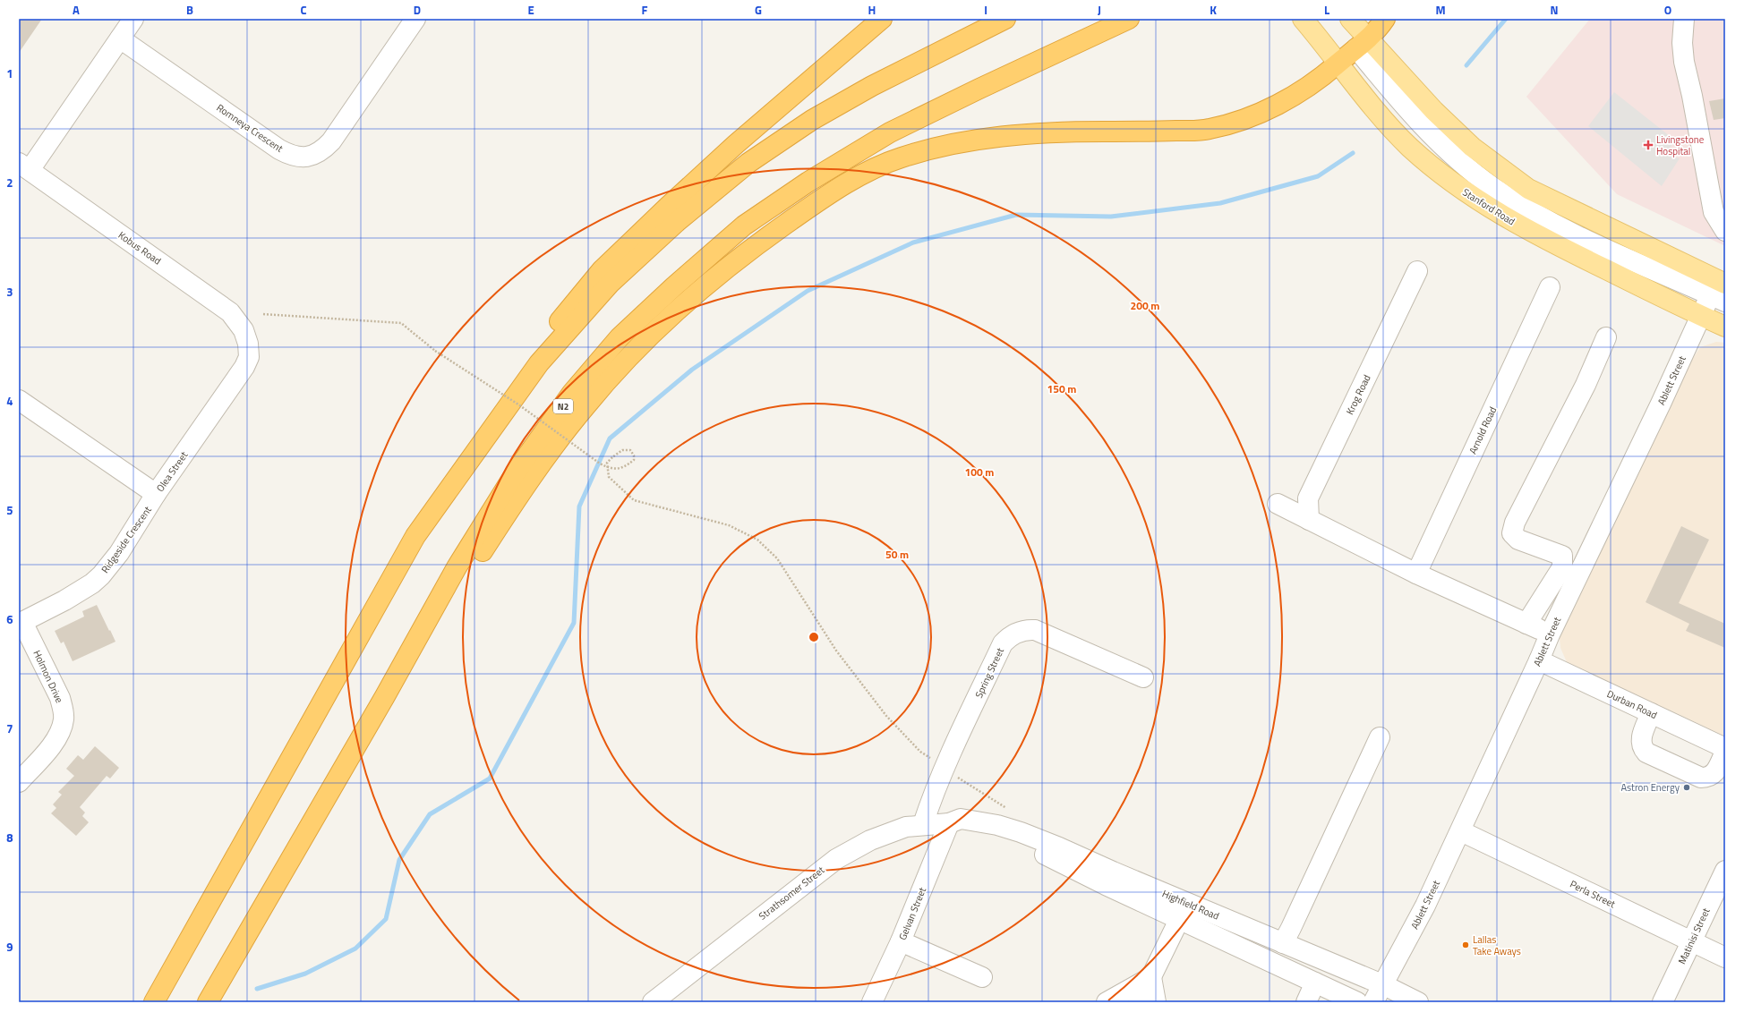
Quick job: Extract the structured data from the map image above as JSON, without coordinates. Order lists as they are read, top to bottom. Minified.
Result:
{"streets":{"highway":["N2"],"main road":["Stanford Road"],"street":["Romneya Crescent","Kobus Road","Ablett Street","Krog Road","Arnold Road","Olea Street","Ridgeside Crescent","Spring Street","Holmon Drive","Durban Road","Strathsomer Street","Perla Street","Highfield Road","Gelvan Street","Matinisi Street"]},"crossings":[["Stanford Road","Ablett Street"],["Kobus Road","Olea Street"],["Ablett Street","Durban Road"],["Ablett Street","Perla Street"],["Ablett Street","Highfield Road"],["Olea Street","Ridgeside Crescent"],["Ridgeside Crescent","Holmon Drive"],["Spring Street","Strathsomer Street"],["Strathsomer Street","Highfield Road"],["Strathsomer Street","Gelvan Street"],["Perla Street","Matinisi Street"],["Highfield Road","Gelvan Street"]],"places":{"health":["Livingstone Hospital"],"other":["Astron Energy","Lallas Take Aways"]},"grid":{"columns":["A","B","C","D","E","F","G","H","I","J","K","L","M","N","O"],"rows":["1","2","3","4","5","6","7","8","9"]},"rings":["200 m","150 m","100 m","50 m"]}
